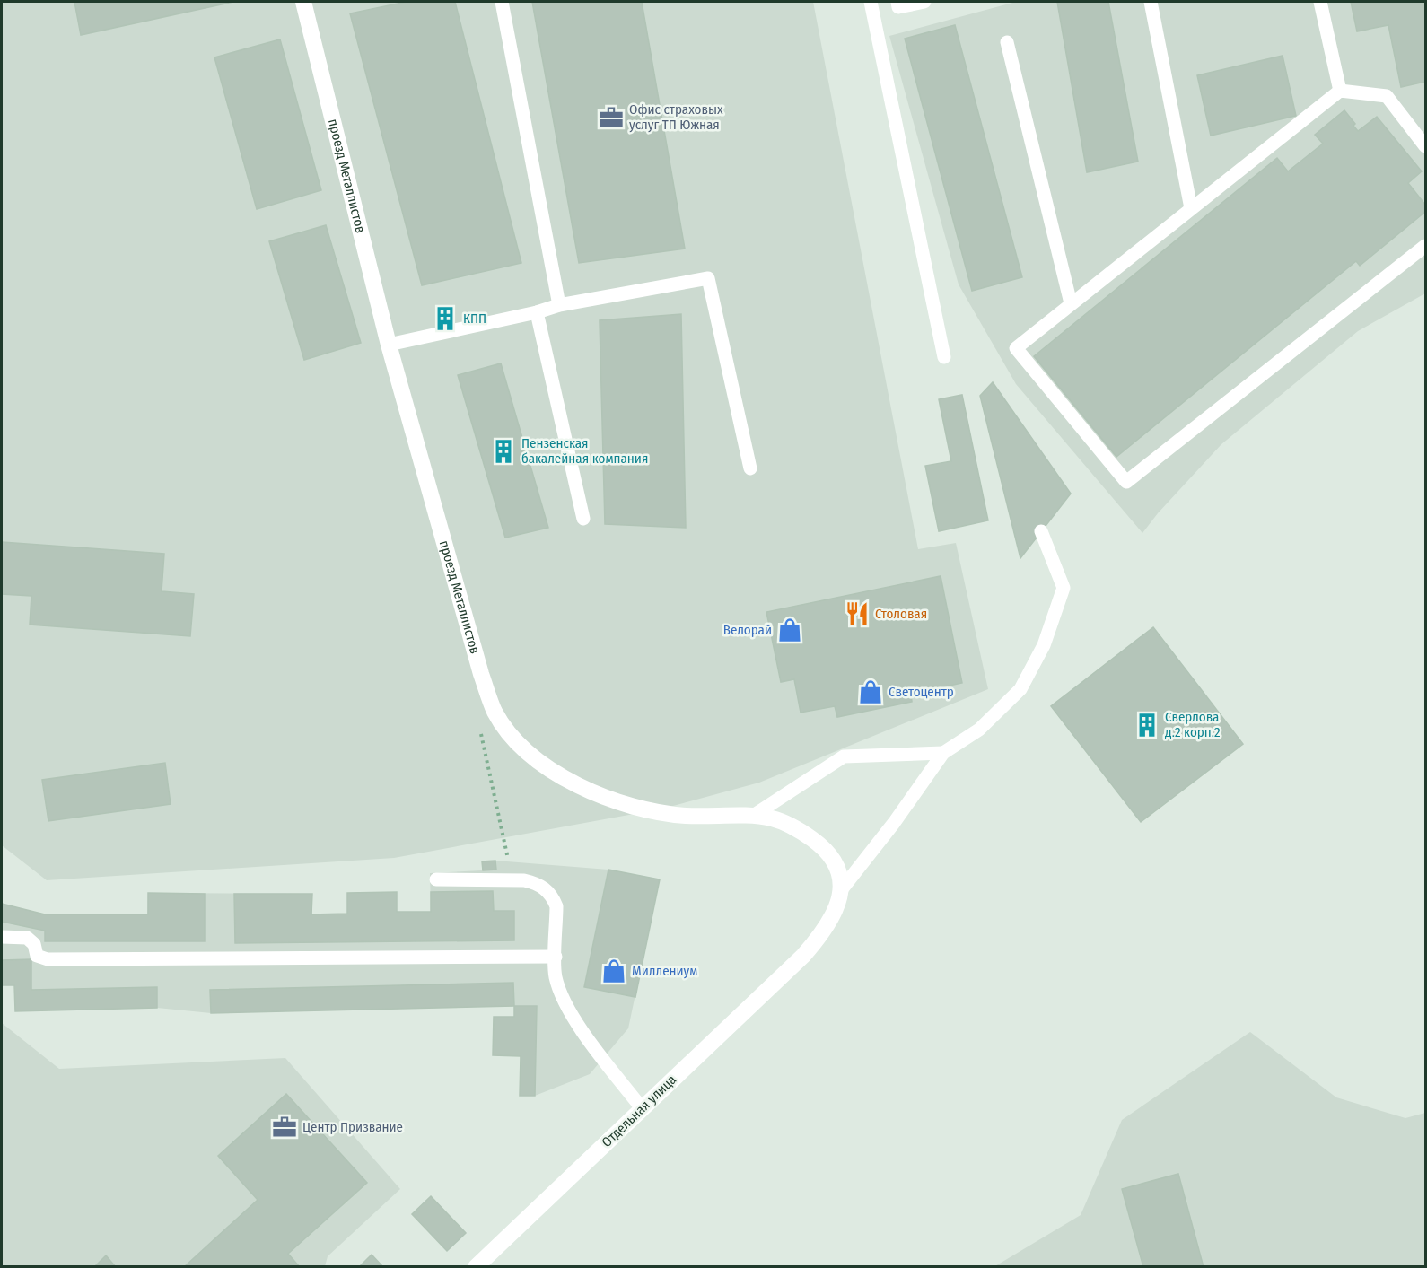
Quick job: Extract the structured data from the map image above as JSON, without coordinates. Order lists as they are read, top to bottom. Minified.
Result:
{"streets":{"street":["проезд Металлистов","Отдельная улица"]},"crossings":[["проезд Металлистов","Отдельная улица"]],"places":{"office":["Офис страховых услуг ТП Южная","Центр Призвание"],"building":["КПП","Пензенская бакалейная компания","Сверлова д.2 корп.2"],"restaurant":["Столовая"],"shop":["Велорай","Светоцентр","Миллениум"]}}
